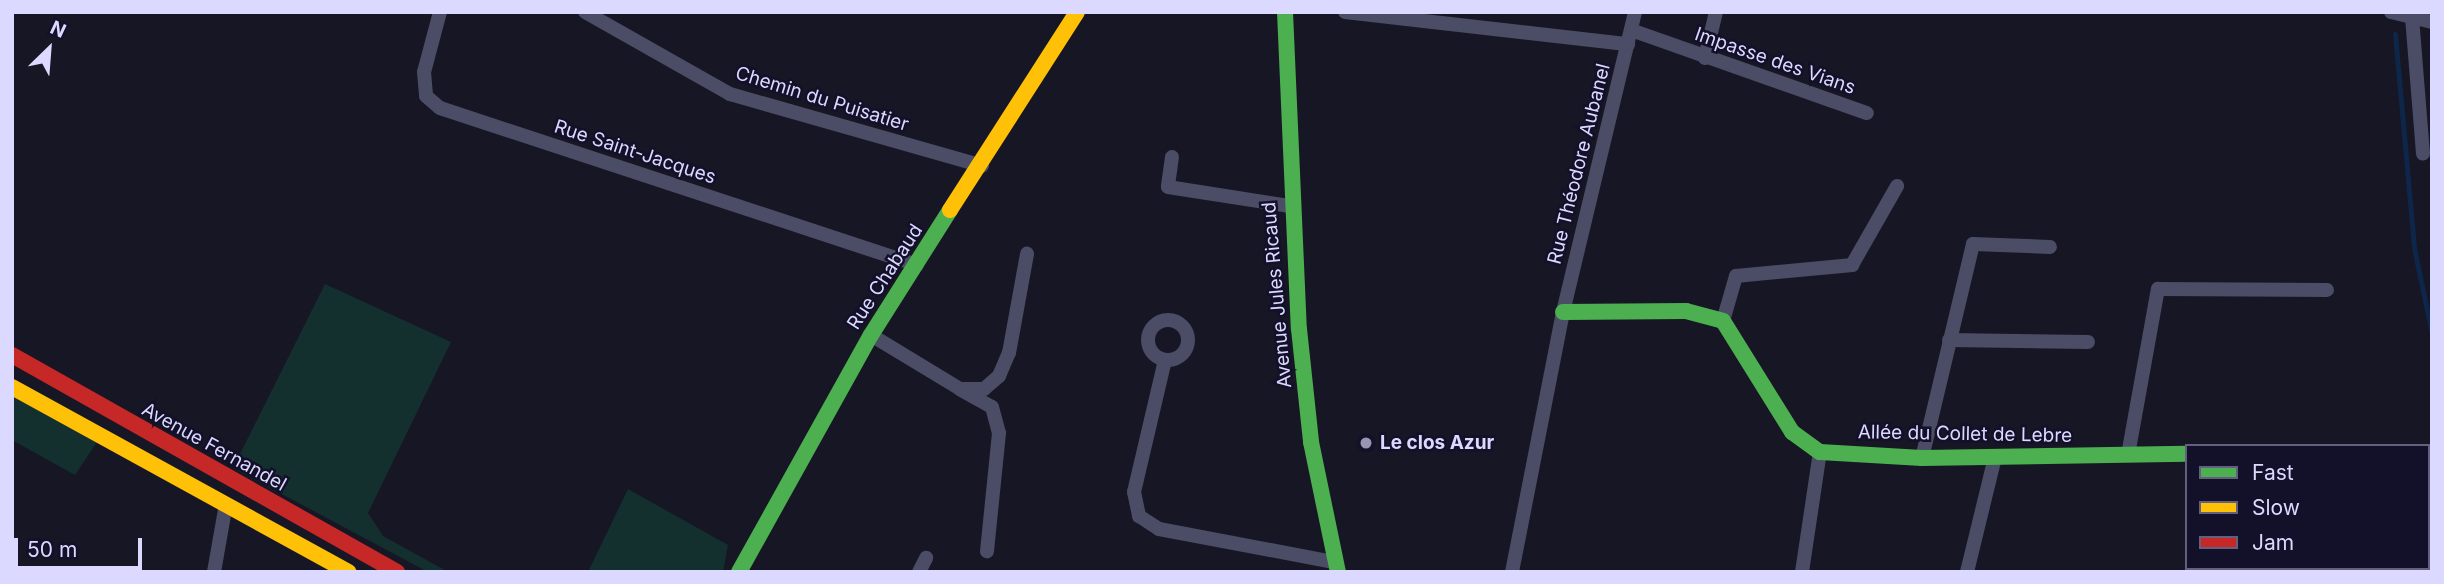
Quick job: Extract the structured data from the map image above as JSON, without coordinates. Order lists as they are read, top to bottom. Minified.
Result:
{"streets":{"street":["Impasse des Vians","Chemin du Puisatier","Rue Saint-Jacques","Rue Théodore Aubanel","Rue Chabaud","Avenue Jules Ricaud","Allée du Collet de Lebre","Avenue Fernandel"]},"crossings":[["Impasse des Vians","Rue Théodore Aubanel"],["Chemin du Puisatier","Rue Chabaud"],["Rue Saint-Jacques","Rue Chabaud"]],"places":["Le clos Azur"],"legend":["Fast","Slow","Jam"],"scale_bar":"50 m","north":"top right"}
